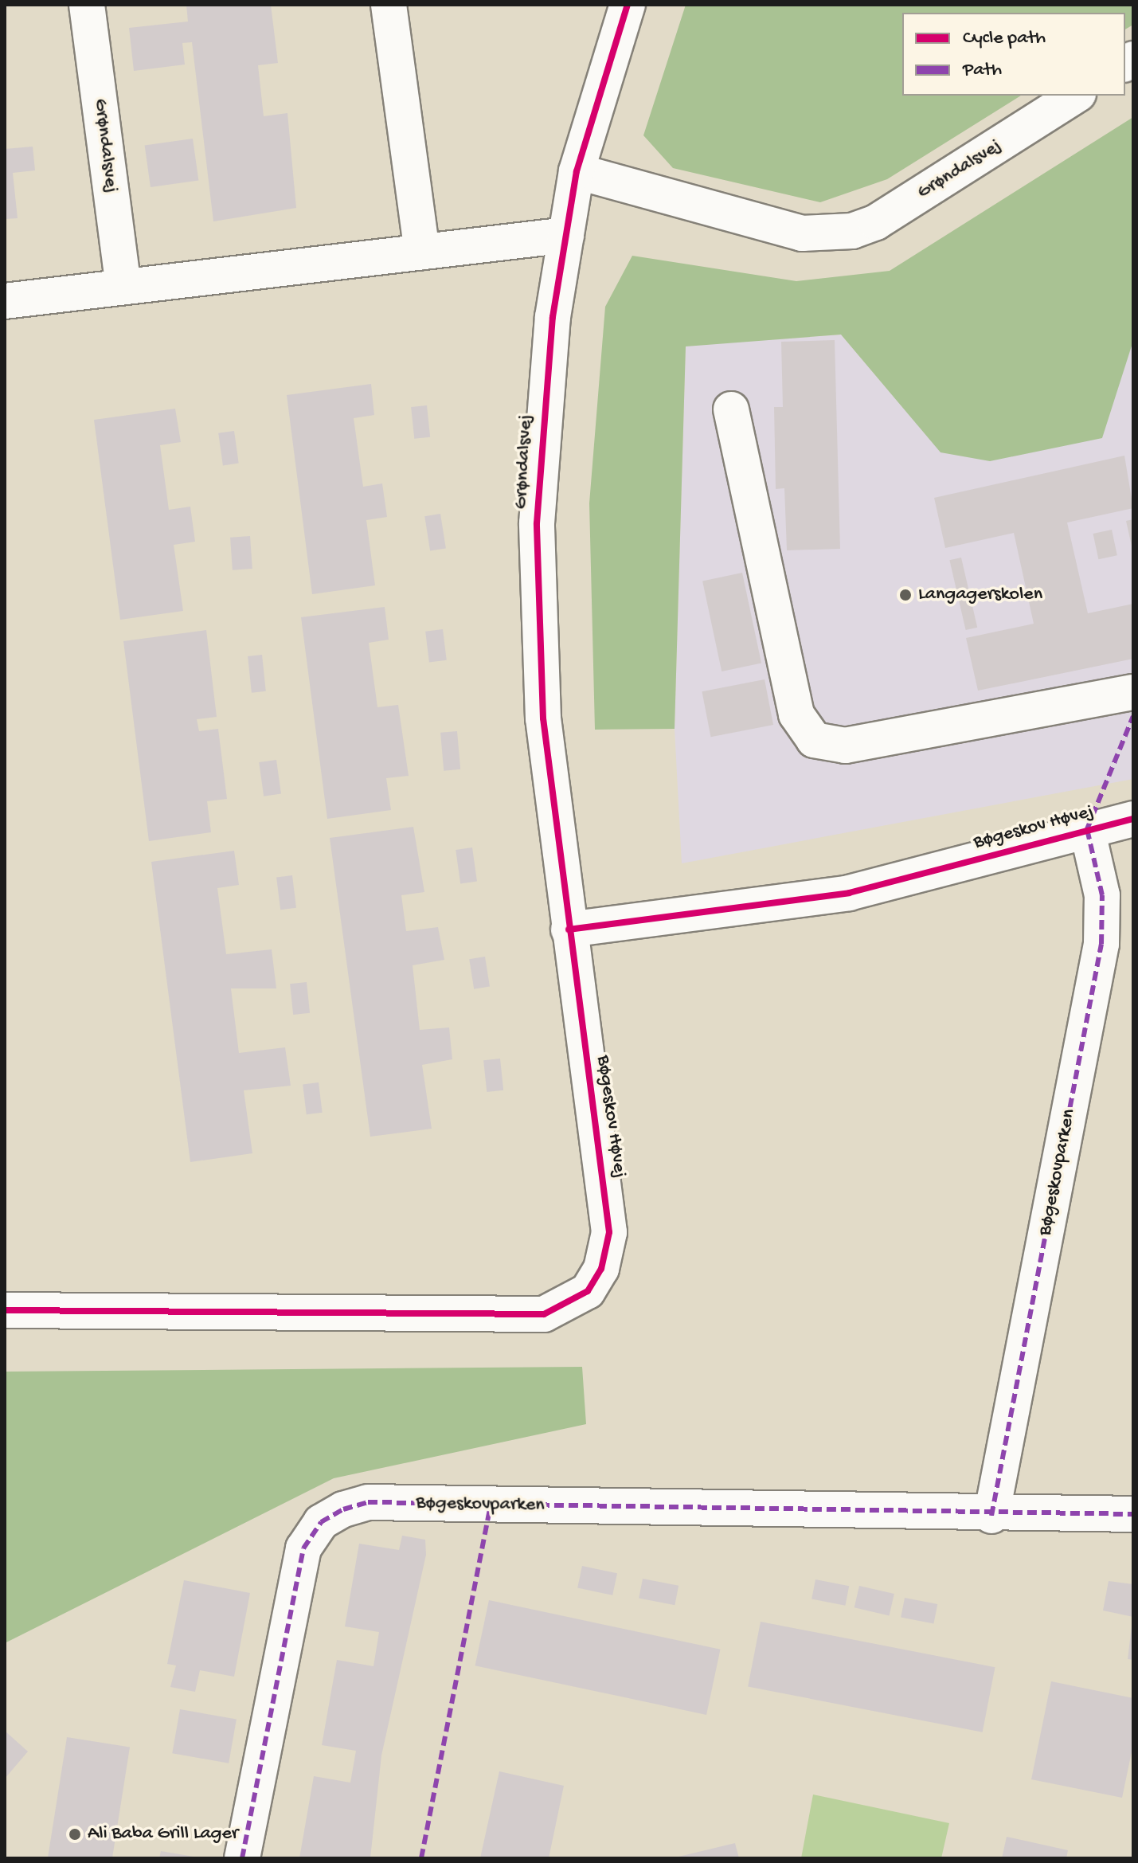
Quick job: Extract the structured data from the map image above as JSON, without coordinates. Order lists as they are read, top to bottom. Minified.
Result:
{"streets":{"street":["Grøndalsvej","Bøgeskov Høvej","Bøgeskovparken"]},"crossings":[["Grøndalsvej","Bøgeskov Høvej"],["Bøgeskov Høvej","Bøgeskovparken"]],"places":["Langagerskolen","Ali Baba Grill Lager"],"legend":["Cycle path","Path"]}
